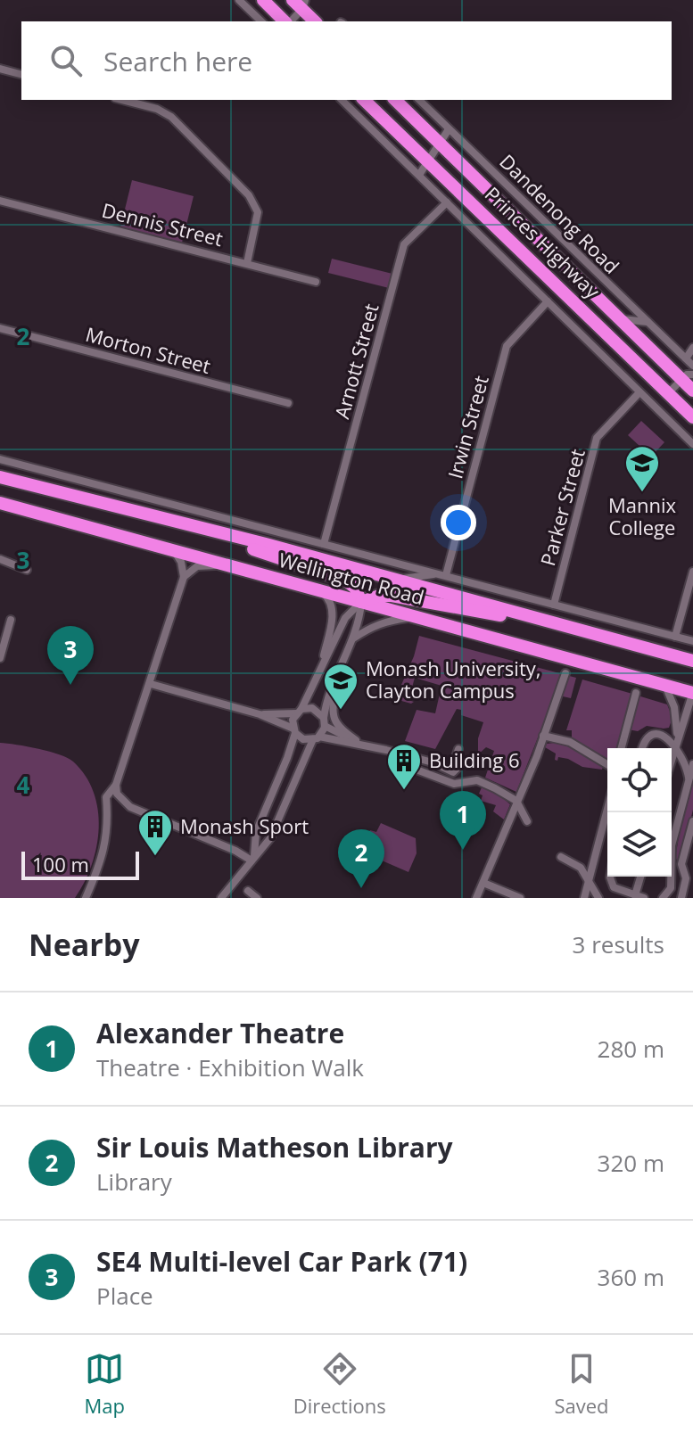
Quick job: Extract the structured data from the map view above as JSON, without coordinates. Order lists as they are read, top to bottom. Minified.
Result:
{"streets":{"highway":["Princes Highway","Wellington Road"],"street":["Dandenong Road","Dennis Street","Morton Street","Arnott Street","Irwin Street","Parker Street"]},"places":{"school or university":["Mannix College","Monash University, Clayton Campus"],"building":["Building 6","Monash Sport"]},"scale_bar":"100 m","page":{"search":"Search here","pins":["3","1","2"],"scale":"100 m","heading":["Nearby","3 results"],"list":[{"mark":"1","name":"Alexander Theatre","note":"Theatre · Exhibition Walk","value":"280 m"},{"mark":"2","name":"Sir Louis Matheson Library","note":"Library","value":"320 m"},{"mark":"3","name":"SE4 Multi-level Car Park (71)","note":"Place","value":"360 m"}],"nav":["Map","Directions","Saved"]},"grid":{"rows":["2","3","4"]}}
